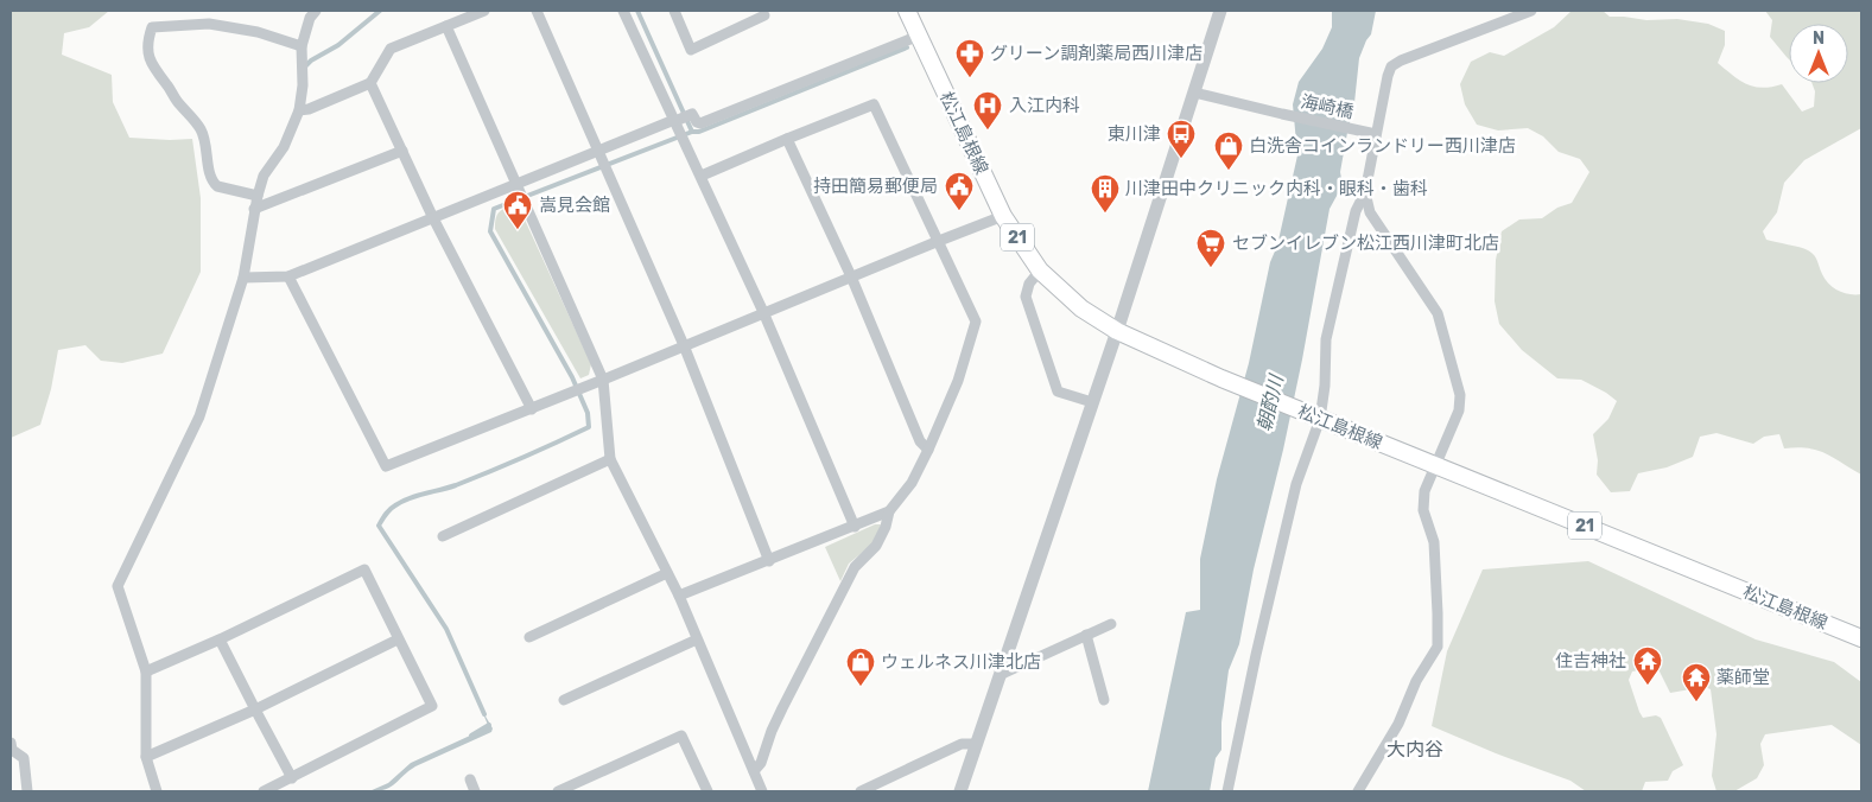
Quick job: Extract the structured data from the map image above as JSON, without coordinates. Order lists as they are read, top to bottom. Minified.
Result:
{"streets":{"main road":["松江島根線","21"],"street":["海崎橋"]},"districts":["大内谷"],"water":["朝酌川"],"places":{"pharmacy":["グリーン調剤薬局西川津店"],"hospital":["入江内科"],"bus stop":["東川津"],"shop":["白洗舎コインランドリー西川津店","ウェルネス川津北店"],"public building":["持田簡易郵便局","嵩見会館"],"building":["川津田中クリニック内科・眼科・歯科"],"supermarket":["セブンイレブン松江西川津町北店"],"temple":["住吉神社","薬師堂"]},"north":"top"}
